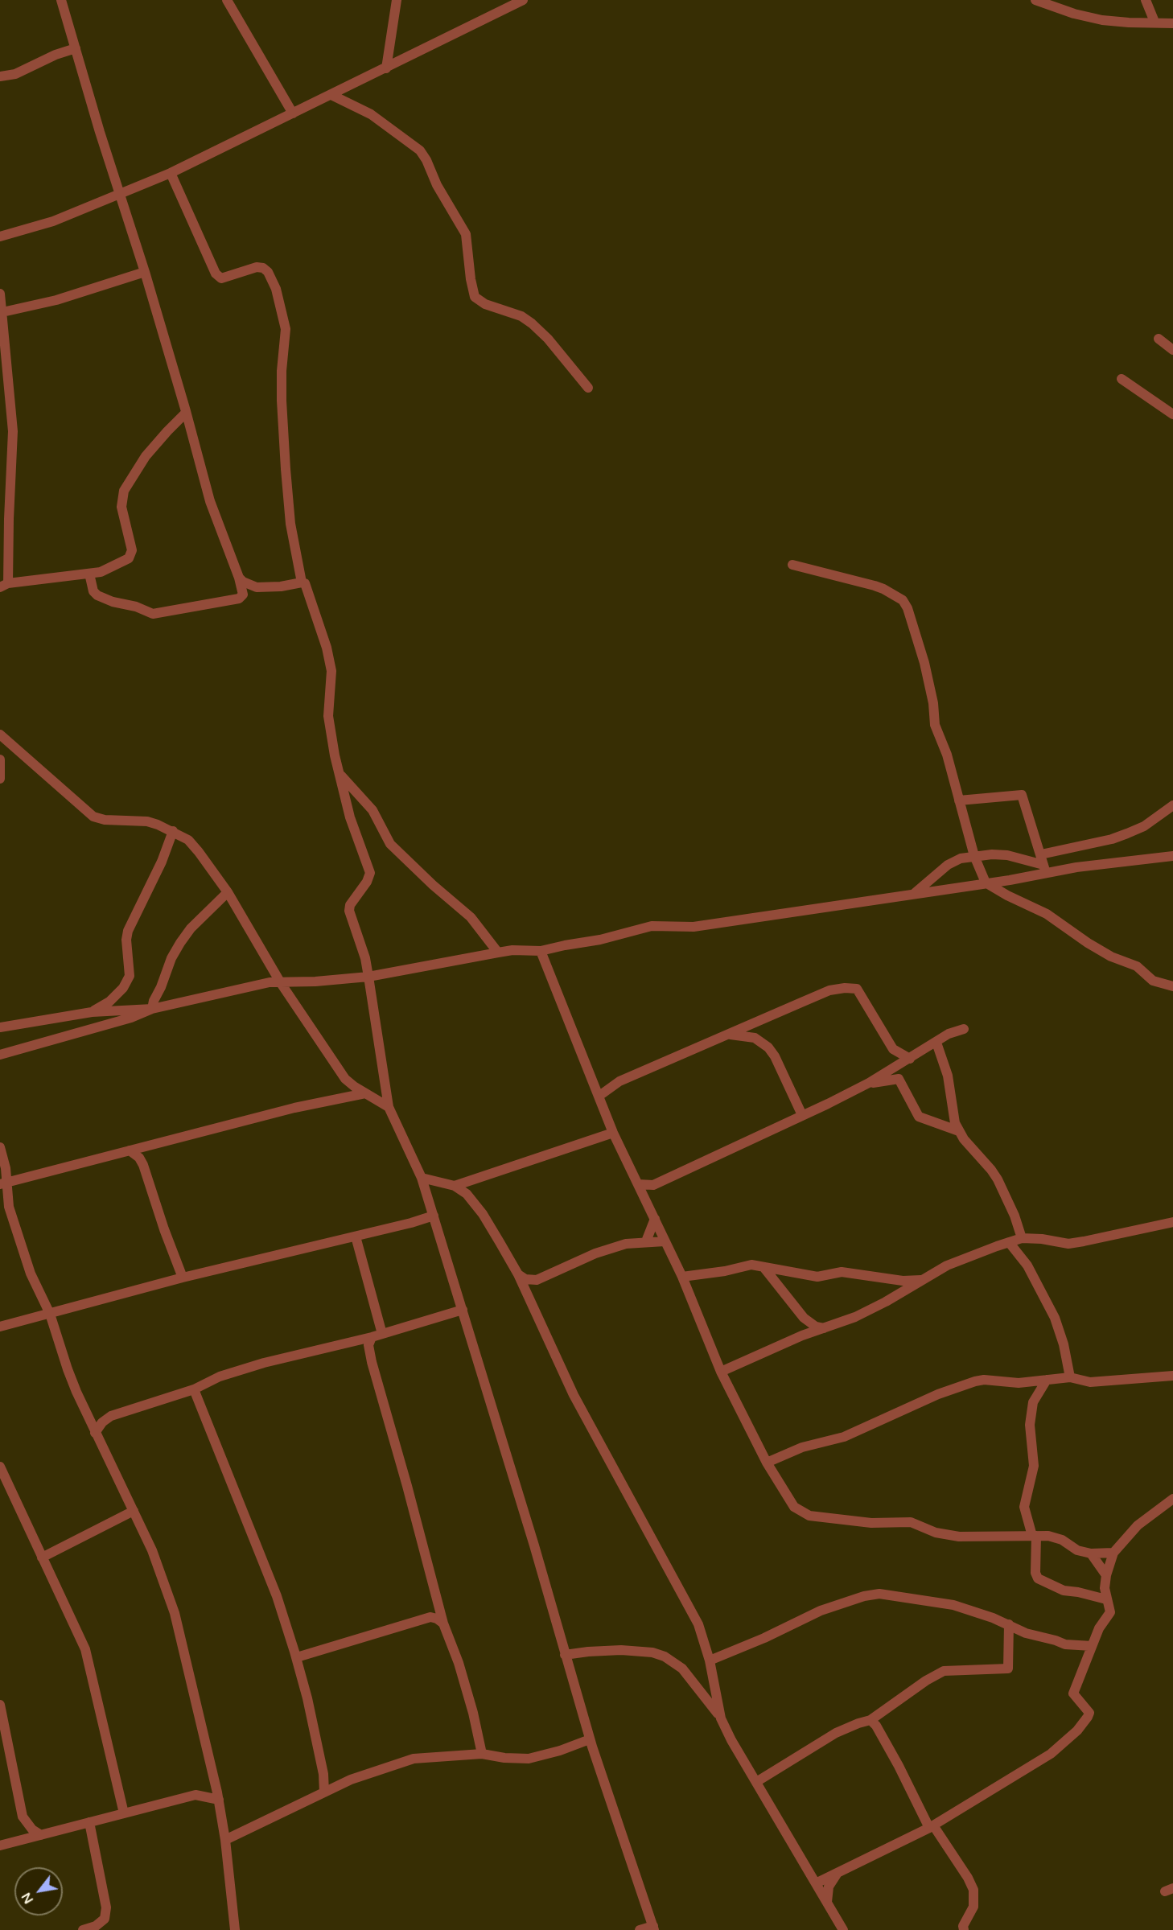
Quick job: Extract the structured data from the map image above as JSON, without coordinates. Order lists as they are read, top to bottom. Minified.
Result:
{"north":"bottom left"}
